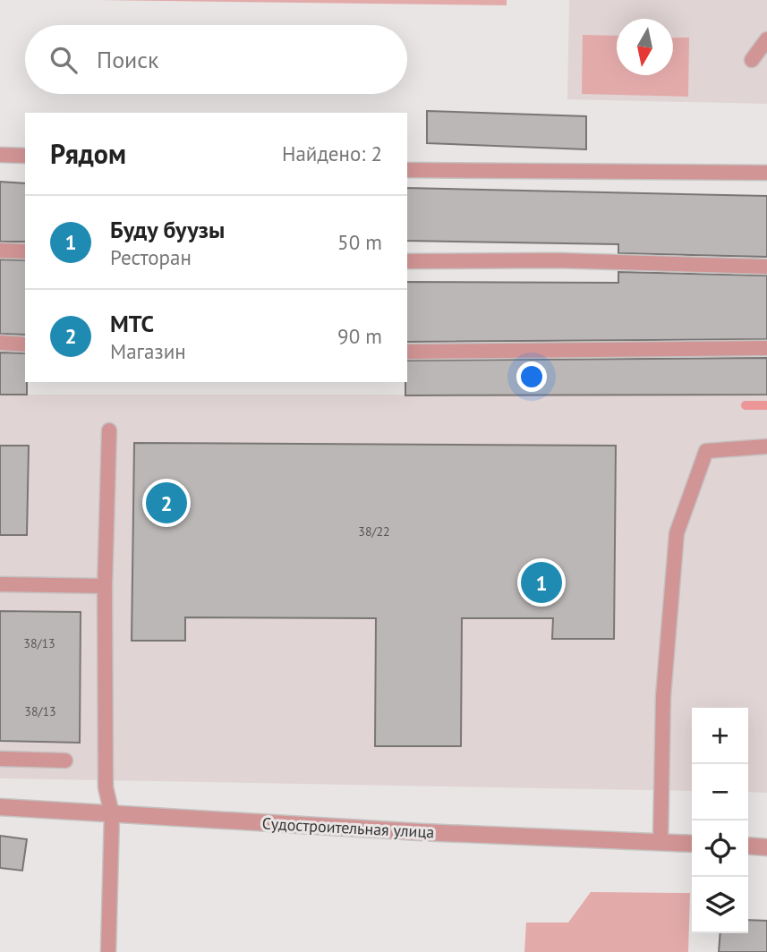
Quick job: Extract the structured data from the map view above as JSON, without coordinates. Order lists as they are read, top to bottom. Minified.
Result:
{"streets":{"street":["Судостроительная улица"]},"house_numbers":["38/22","38/13","38/13"],"north":"bottom","page":{"search":"Поиск","heading":["Рядом","Найдено: 2"],"list":[{"mark":"1","name":"Буду буузы","note":"Ресторан","value":"50 m"},{"mark":"2","name":"МТС","note":"Магазин","value":"90 m"}],"pins":["2","1"],"map_buttons":["+","−"]}}
